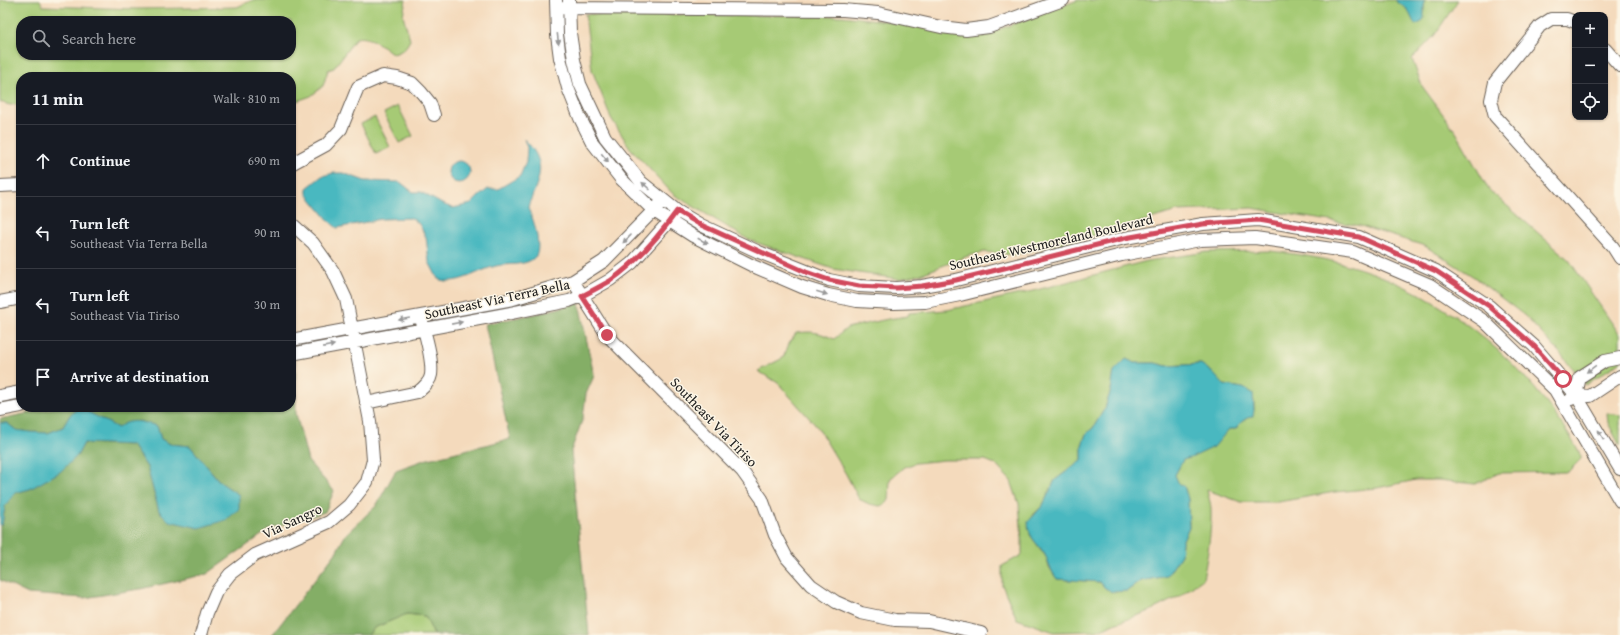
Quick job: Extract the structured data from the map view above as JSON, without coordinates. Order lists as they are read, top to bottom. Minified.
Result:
{"streets":{"street":["Southeast Westmoreland Boulevard","Southeast Via Terra Bella","Southeast Via Tiriso","Via Sangro"]},"crossings":[["Southeast Westmoreland Boulevard","Southeast Via Terra Bella"],["Southeast Via Terra Bella","Southeast Via Tiriso"],["Southeast Via Terra Bella","Via Sangro"]],"page":{"map_buttons":["+","−"],"search":"Search here","heading":["11 min","Walk · 810 m"],"list":[["Continue","690 m"],["Turn left","Southeast Via Terra Bella","90 m"],["Turn left","Southeast Via Tiriso","30 m"],"Arrive at destination"]}}
